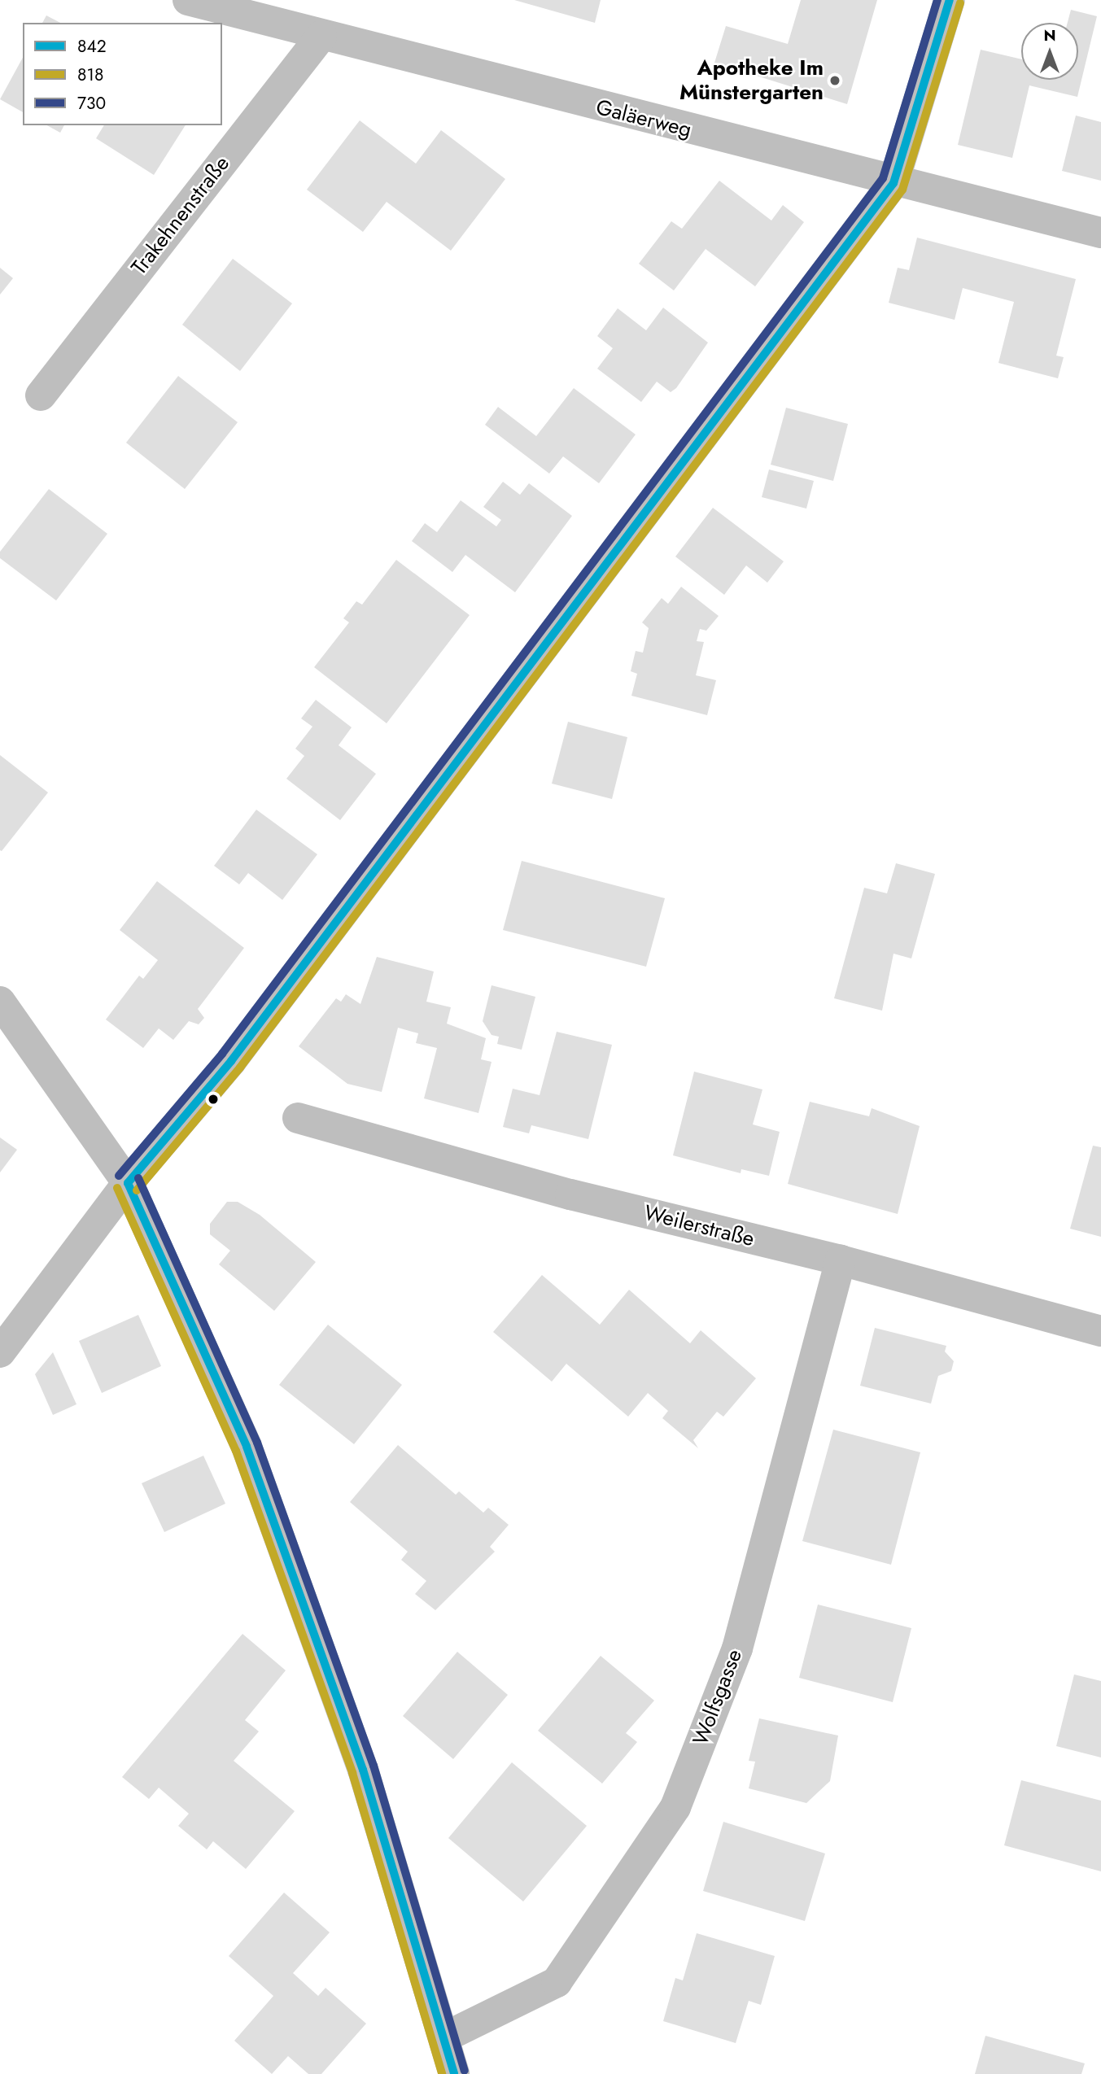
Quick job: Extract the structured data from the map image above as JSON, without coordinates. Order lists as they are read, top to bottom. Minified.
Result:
{"streets":{"street":["Galäerweg","Trakehnenstraße","Weilerstraße","Wolfsgasse"]},"crossings":[["Galäerweg","Trakehnenstraße"],["Weilerstraße","Wolfsgasse"]],"places":["Apotheke Im Münstergarten"],"lines":["transit line 842","transit line 730","transit line 818"],"legend":["842","818","730"],"north":"top"}
